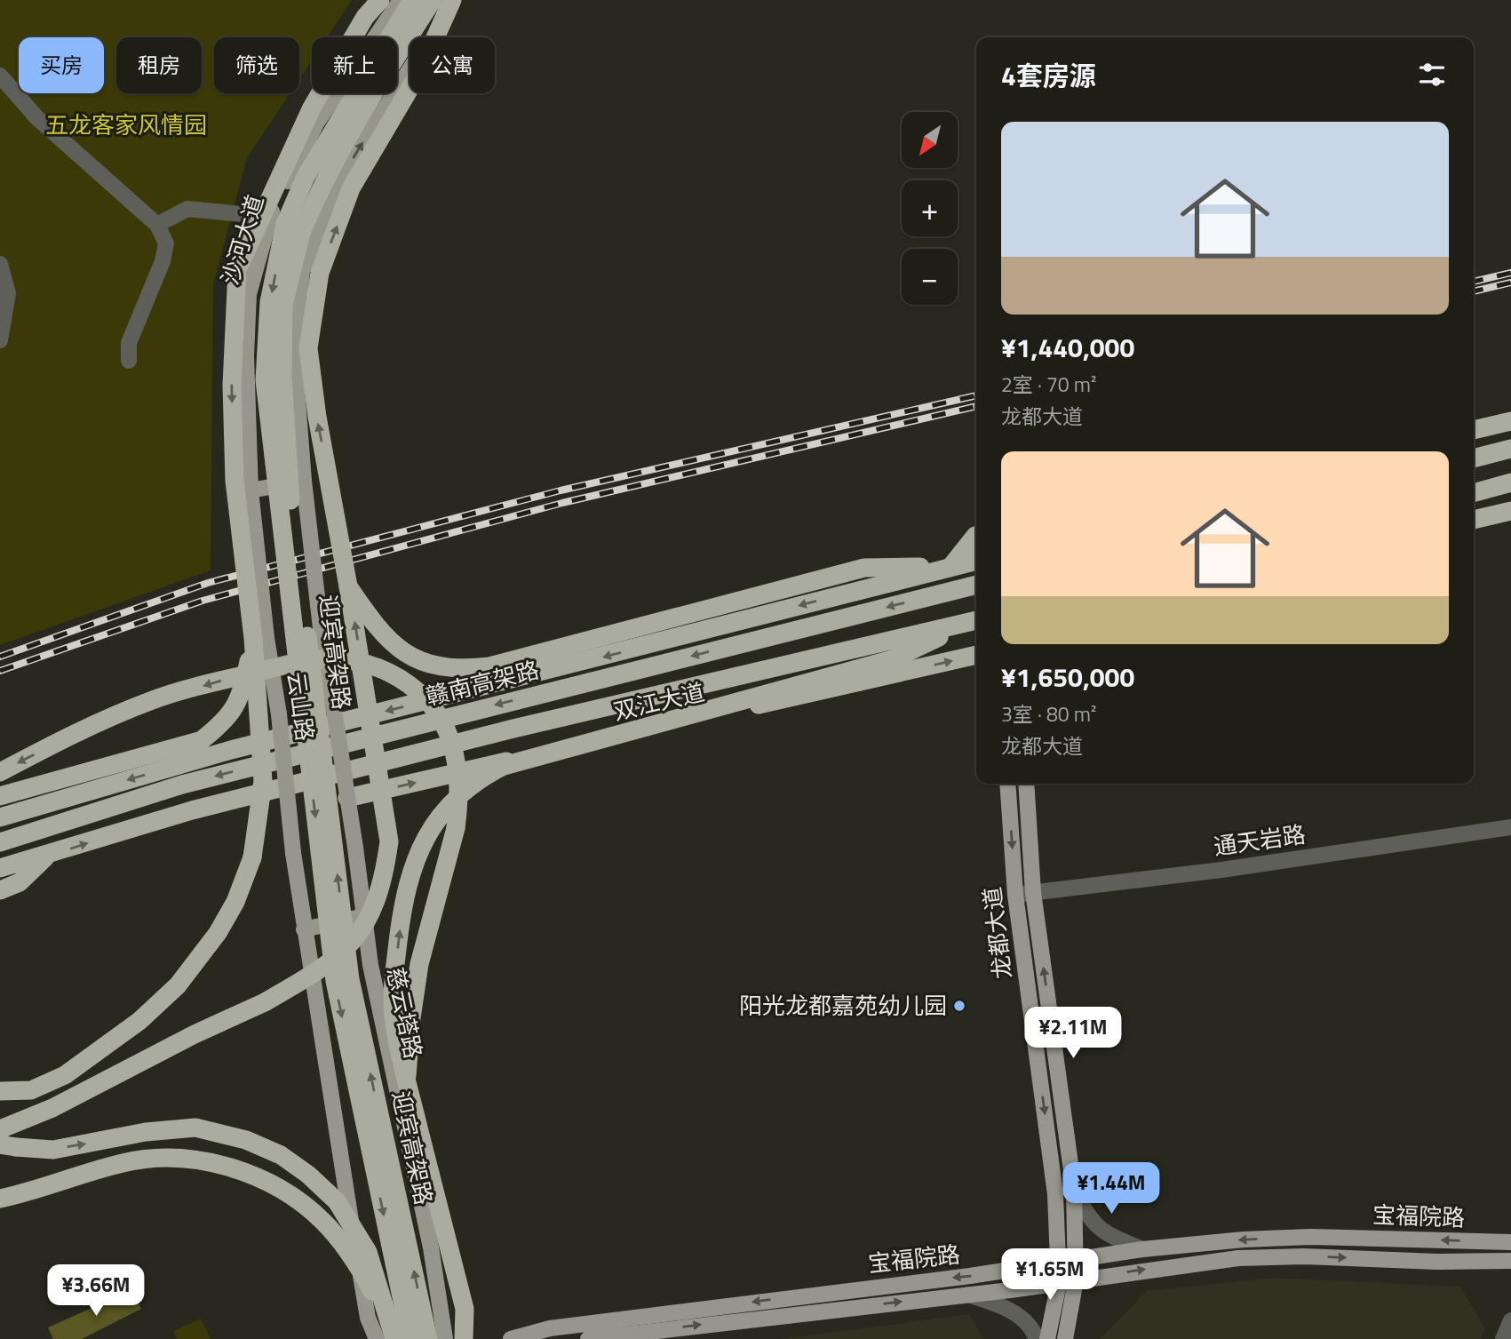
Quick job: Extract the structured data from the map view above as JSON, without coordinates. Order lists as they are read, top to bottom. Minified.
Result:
{"streets":{"highway":["迎宾高架路","赣南高架路","双江大道"],"main road":["沙河大道","云山路","龙都大道","慈云塔路","宝福院路"],"street":["通天岩路"]},"crossings":[["沙河大道","云山路"],["双江大道","云山路"],["云山路","慈云塔路"],["通天岩路","龙都大道"],["龙都大道","宝福院路"]],"parks":["五龙客家风情园"],"places":["阳光龙都嘉苑幼儿园"],"north":"bottom left","page":{"chip":["买房","租房","筛选","新上","公寓"],"heading":"4套房源","map_buttons":["+","−"],"list":[{"name":"¥1,440,000","note":"2室 · 70 m² · 龙都大道"},{"name":"¥1,650,000","note":"3室 · 80 m² · 龙都大道"}],"price":["¥2.11M","¥1.44M","¥1.65M","¥3.66M"]}}
